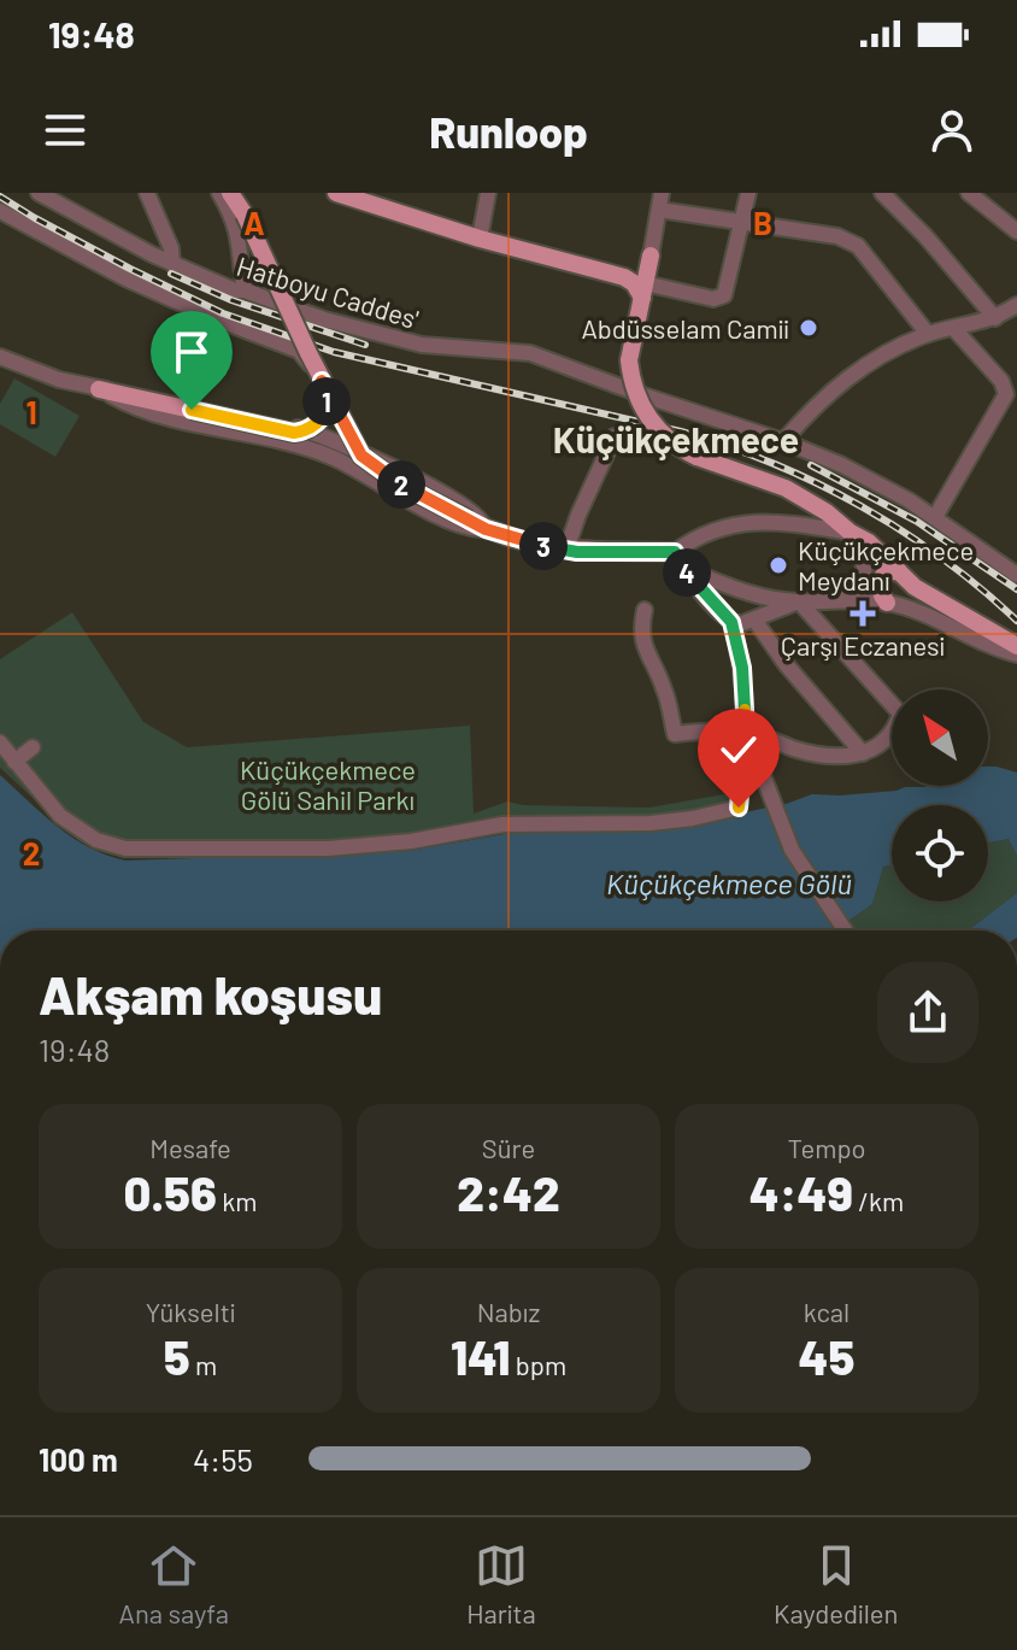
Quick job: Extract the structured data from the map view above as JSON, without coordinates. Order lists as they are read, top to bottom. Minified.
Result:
{"streets":{"street":["Hatboyu Caddes'"]},"districts":["Küçükçekmece"],"water":["Küçükçekmece Gölü"],"parks":["Küçükçekmece Gölü Sahil Parkı"],"places":{"other":["Abdüsselam Camii","Küçükçekmece Meydanı"],"health":["Çarşı Eczanesi"]},"north":"top left","page":{"status":"19:48","header":"Runloop","pins":["1","2","3","4"],"heading":["Akşam koşusu","19:48"],"stats":[["Mesafe","0.56 km"],["Süre","2:42"],["Tempo","4:49 /km"],["Yükselti","5 m"],["Nabız","141 bpm"],["kcal","45"]],"list":[{"name":"100 m","note":"4:55"}],"tabs":["Ana sayfa","Harita","Kaydedilen"]},"grid":{"columns":["A","B"],"rows":["1","2"]}}
